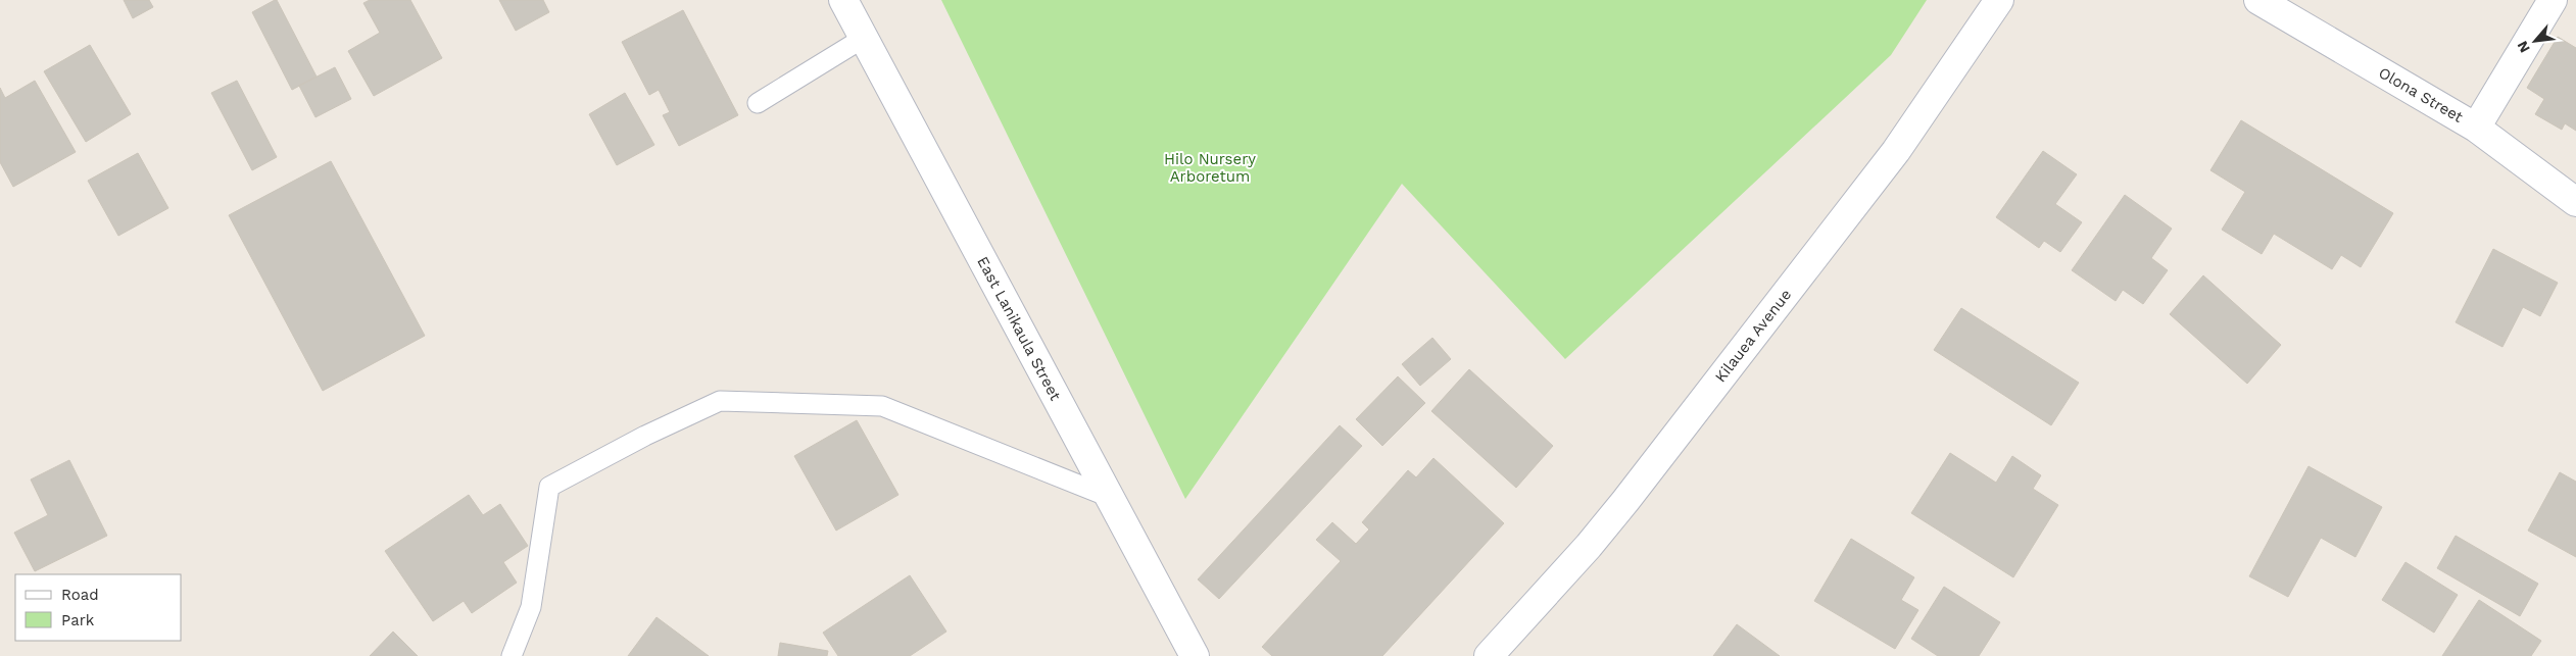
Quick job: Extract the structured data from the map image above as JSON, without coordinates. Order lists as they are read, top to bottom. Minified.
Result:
{"streets":{"street":["Olona Street","East Lanikaula Street","Kilauea Avenue"]},"parks":["Hilo Nursery Arboretum"],"legend":["Road","Park"],"north":"bottom left"}
